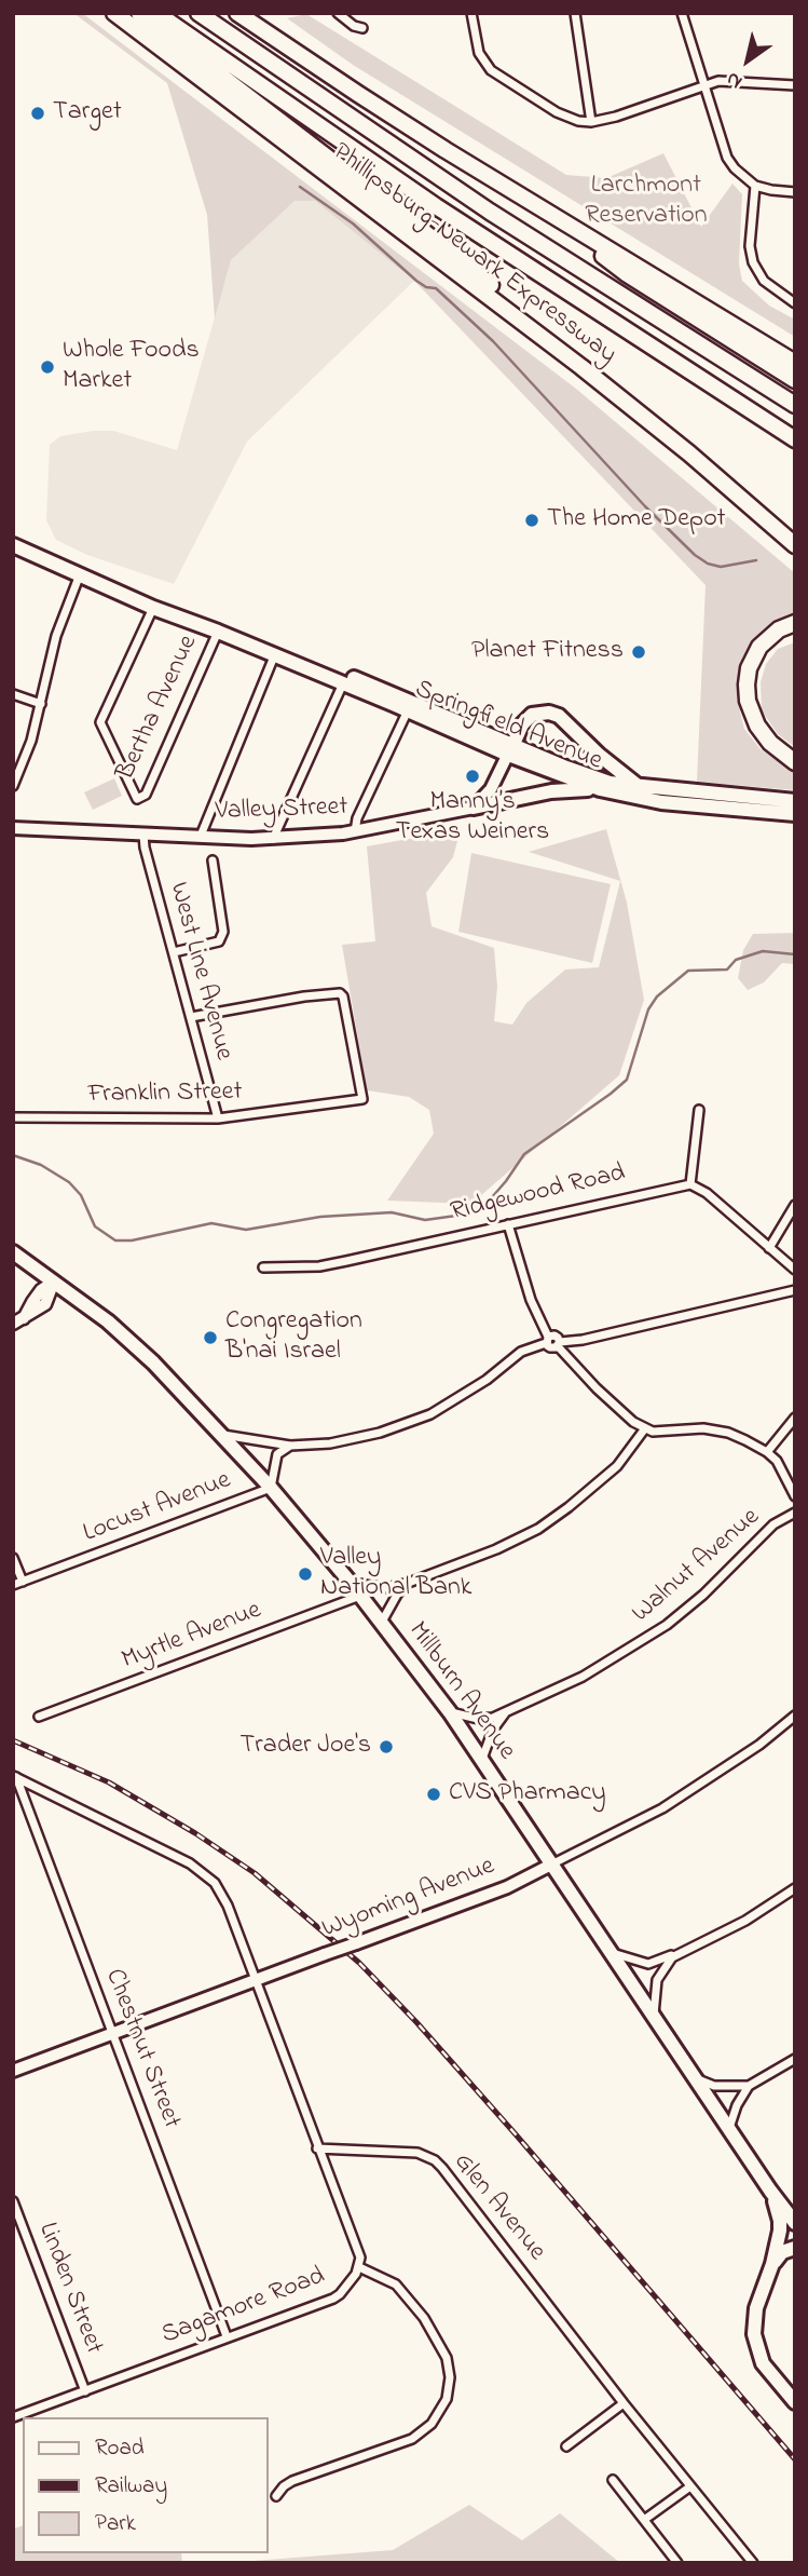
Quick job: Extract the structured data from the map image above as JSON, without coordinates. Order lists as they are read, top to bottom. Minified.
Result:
{"streets":{"highway":["Phillipsburg-Newark Expressway"],"main road":["Springfield Avenue","Valley Street","Millburn Avenue","Wyoming Avenue"],"street":["Bertha Avenue","West Line Avenue","Franklin Street","Ridgewood Road","Locust Avenue","Walnut Avenue","Myrtle Avenue","Chestnut Street","Glen Avenue","Linden Street","Sagamore Road"]},"crossings":[["Bertha Avenue","Springfield Avenue"],["Valley Street","West Line Avenue"],["West Line Avenue","Franklin Street"],["Locust Avenue","Millburn Avenue"],["Walnut Avenue","Millburn Avenue"],["Myrtle Avenue","Millburn Avenue"],["Millburn Avenue","Wyoming Avenue"],["Wyoming Avenue","Chestnut Street"],["Chestnut Street","Sagamore Road"],["Glen Avenue","Sagamore Road"],["Linden Street","Sagamore Road"]],"parks":["Larchmont Reservation"],"places":["Target","Whole Foods Market","The Home Depot","Planet Fitness","Manny’s Texas Weiners","Congregation B'nai Israel","Valley National Bank","Trader Joe's","CVS Pharmacy"],"legend":["Road","Railway","Park"],"north":"bottom left"}
